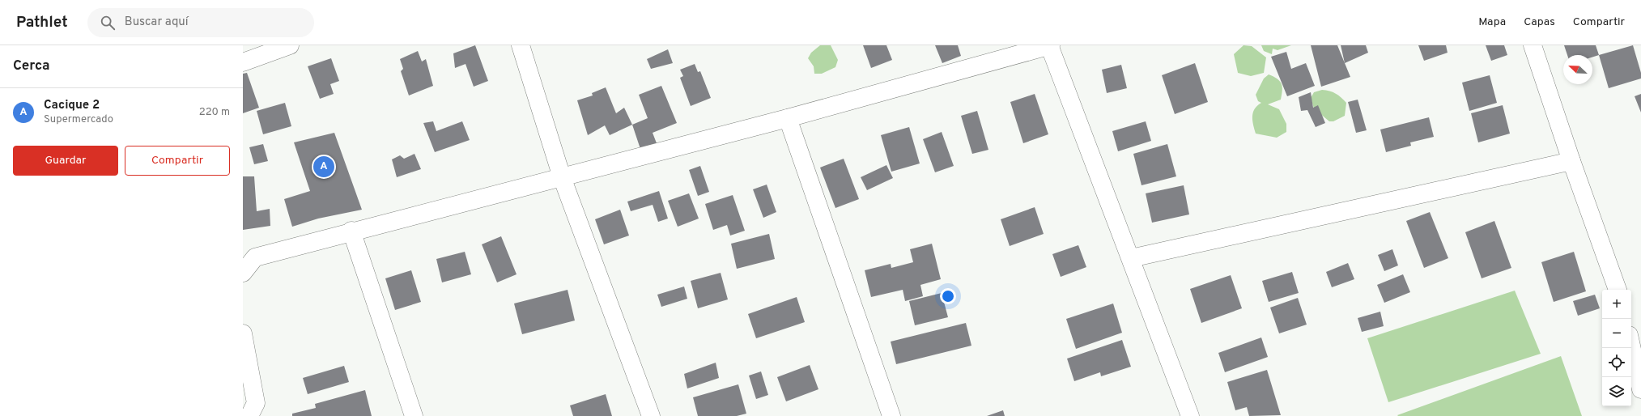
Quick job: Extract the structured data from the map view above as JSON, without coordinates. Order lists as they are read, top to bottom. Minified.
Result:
{"north":"top left","page":{"header":"Pathlet","search":"Buscar aquí","nav":["Mapa","Capas","Compartir"],"heading":"Cerca","list":[{"mark":"A","name":"Cacique 2","note":"Supermercado","value":"220 m"}],"buttons":["Guardar","Compartir"],"pins":"A","map_buttons":["+","−"]}}
